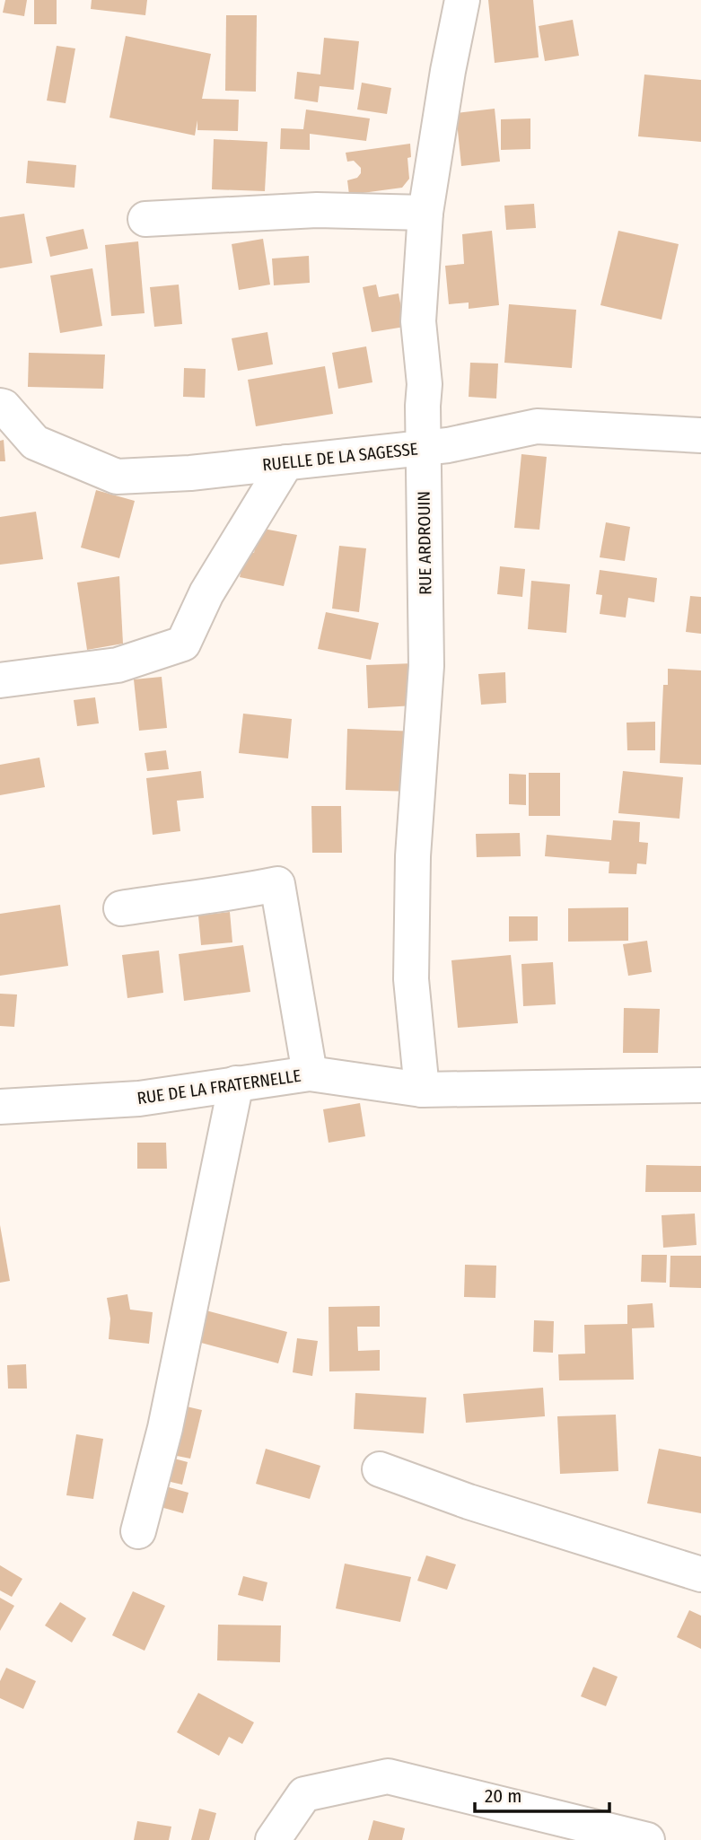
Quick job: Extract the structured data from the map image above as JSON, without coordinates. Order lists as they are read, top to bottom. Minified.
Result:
{"streets":{"street":["RUELLE DE LA SAGESSE","RUE ARDROUIN","RUE DE LA FRATERNELLE"]},"crossings":[["RUELLE DE LA SAGESSE","RUE ARDROUIN"],["RUE ARDROUIN","RUE DE LA FRATERNELLE"]],"scale_bar":"20 m"}
